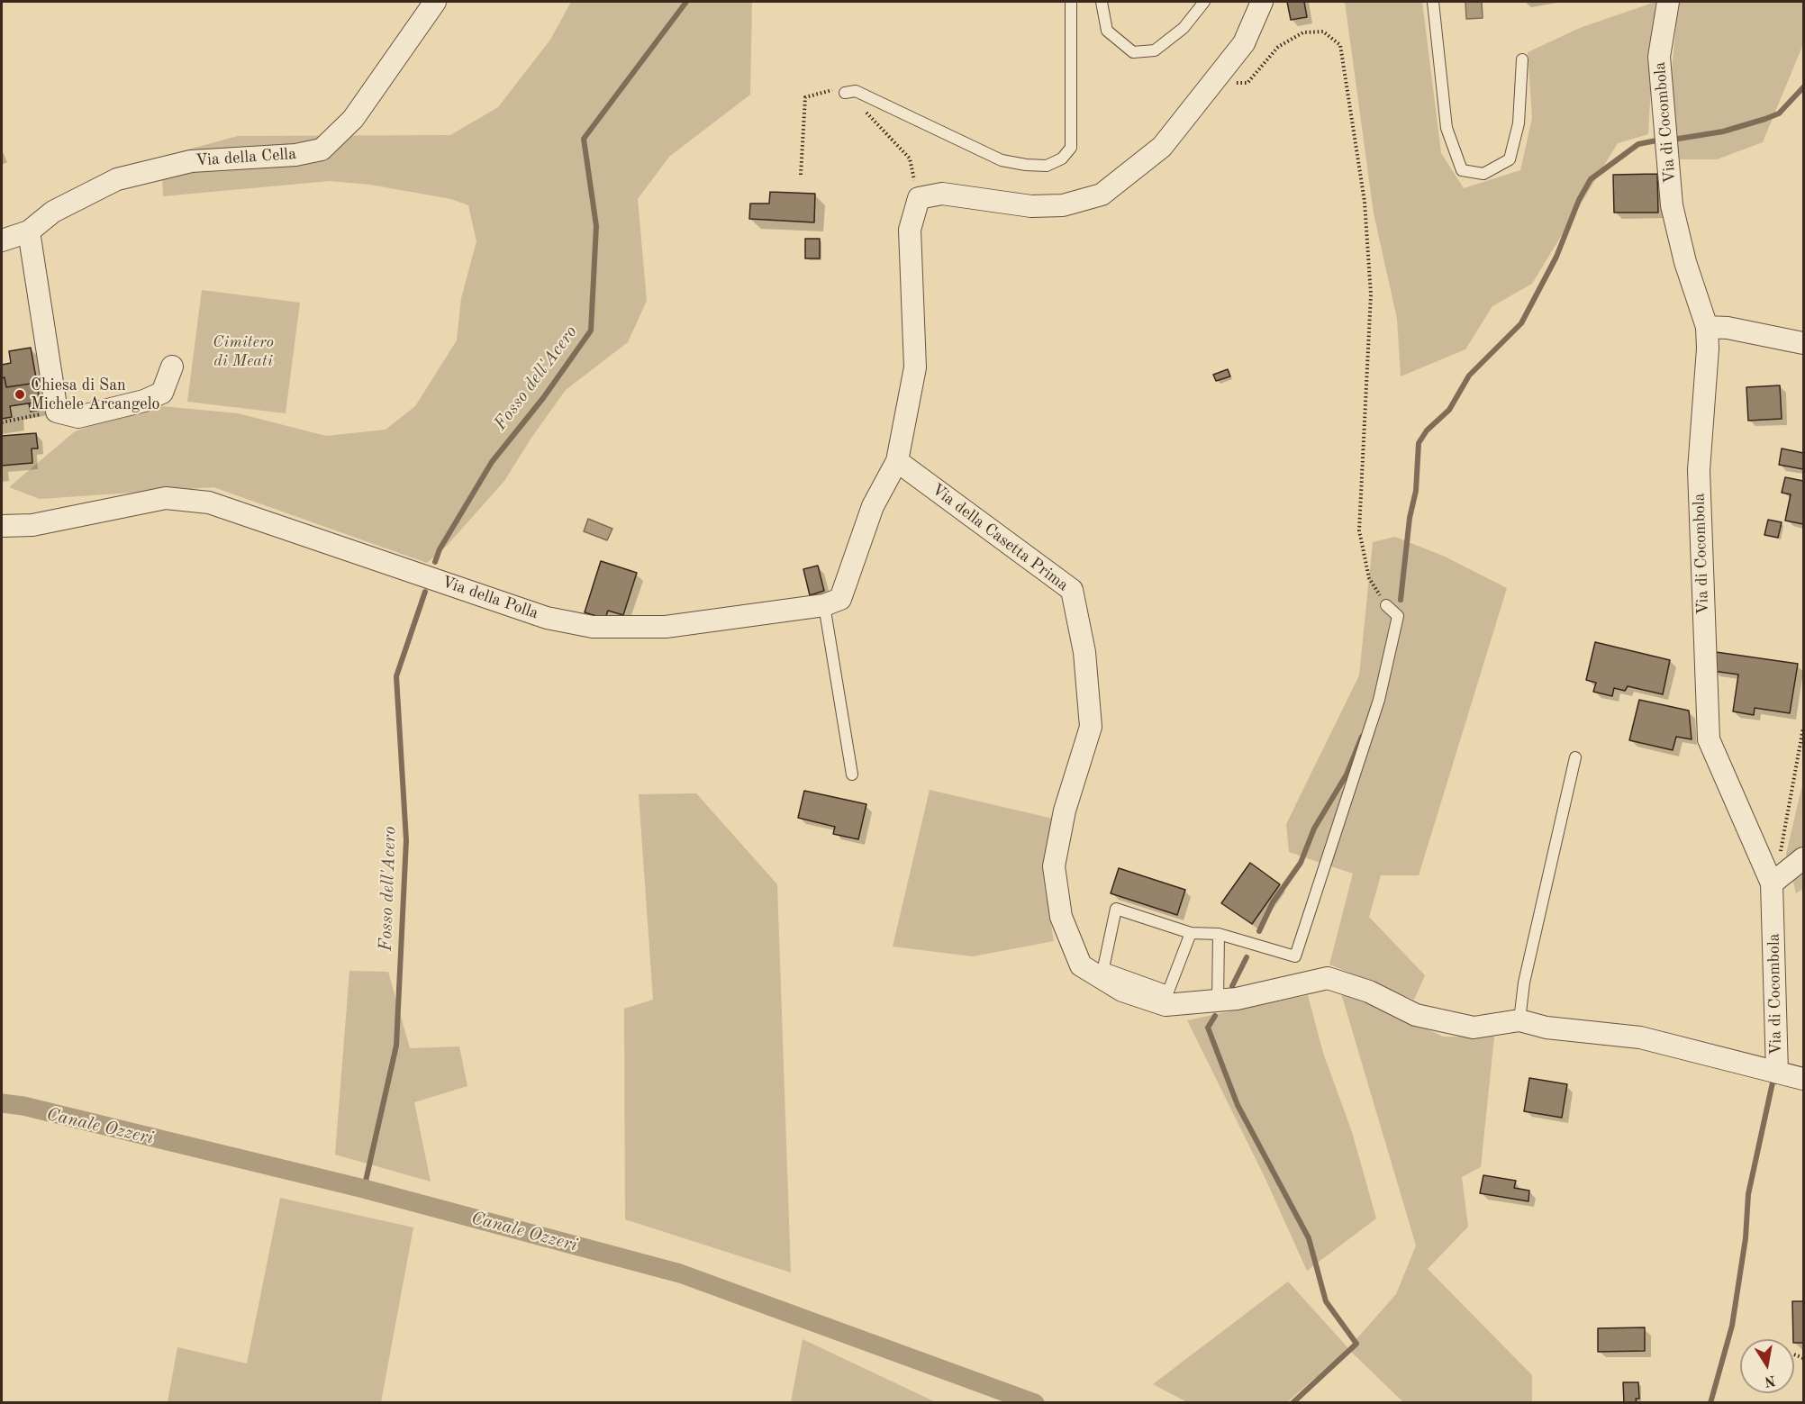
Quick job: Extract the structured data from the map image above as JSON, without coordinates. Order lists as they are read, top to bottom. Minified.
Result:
{"streets":{"street":["Via di Cocombola","Via della Cella","Via della Casetta Prima","Via della Polla"]},"crossings":[["Via di Cocombola","Via della Casetta Prima"]],"water":["Fosso dell'Acero","Canale Ozzeri"],"parks":["Cimitero di Meati"],"places":["Chiesa di San Michele Arcangelo"],"north":"bottom"}
